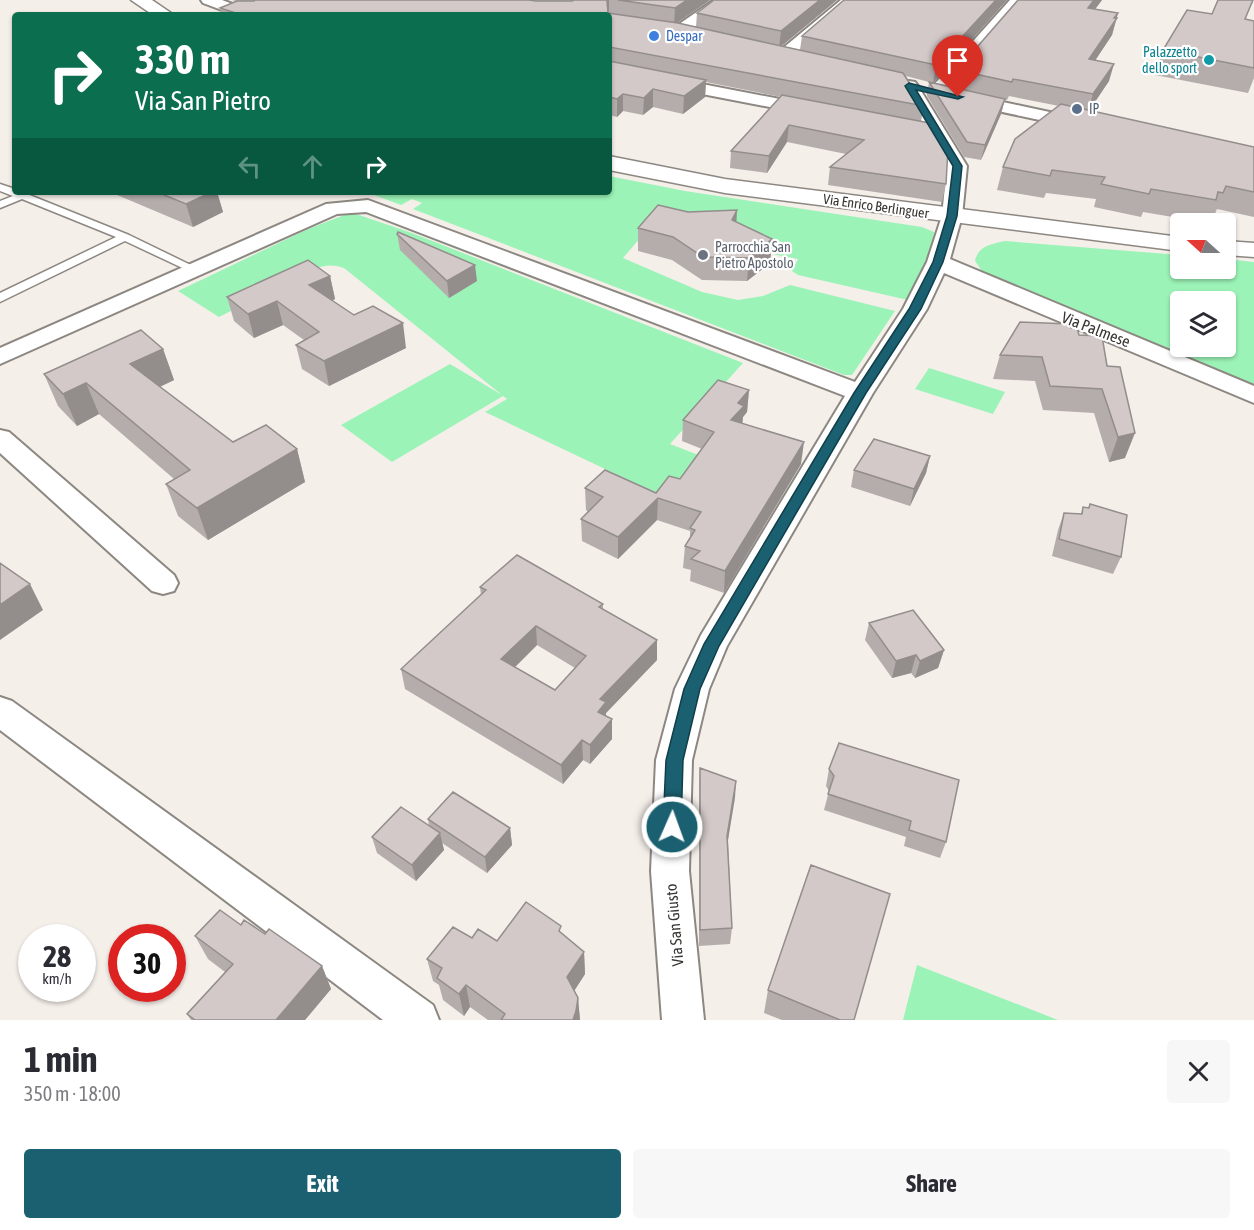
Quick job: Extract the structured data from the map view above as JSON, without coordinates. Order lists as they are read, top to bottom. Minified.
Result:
{"streets":{"main road":["Via Enrico Berlinguer"],"street":["Via Palmese","Via San Giusto"]},"crossings":[["Via Enrico Berlinguer","Via San Giusto"],["Via Palmese","Via San Giusto"]],"places":["Despar","Palazzetto dello sport","IP","Parrocchia San Pietro Apostolo"],"north":"left","page":{"turn":["330 m","Via San Pietro"],"speed":"28 km/h","limit":"30","heading":["1 min","350 m · 18:00"],"buttons":["Exit","Share"]}}
